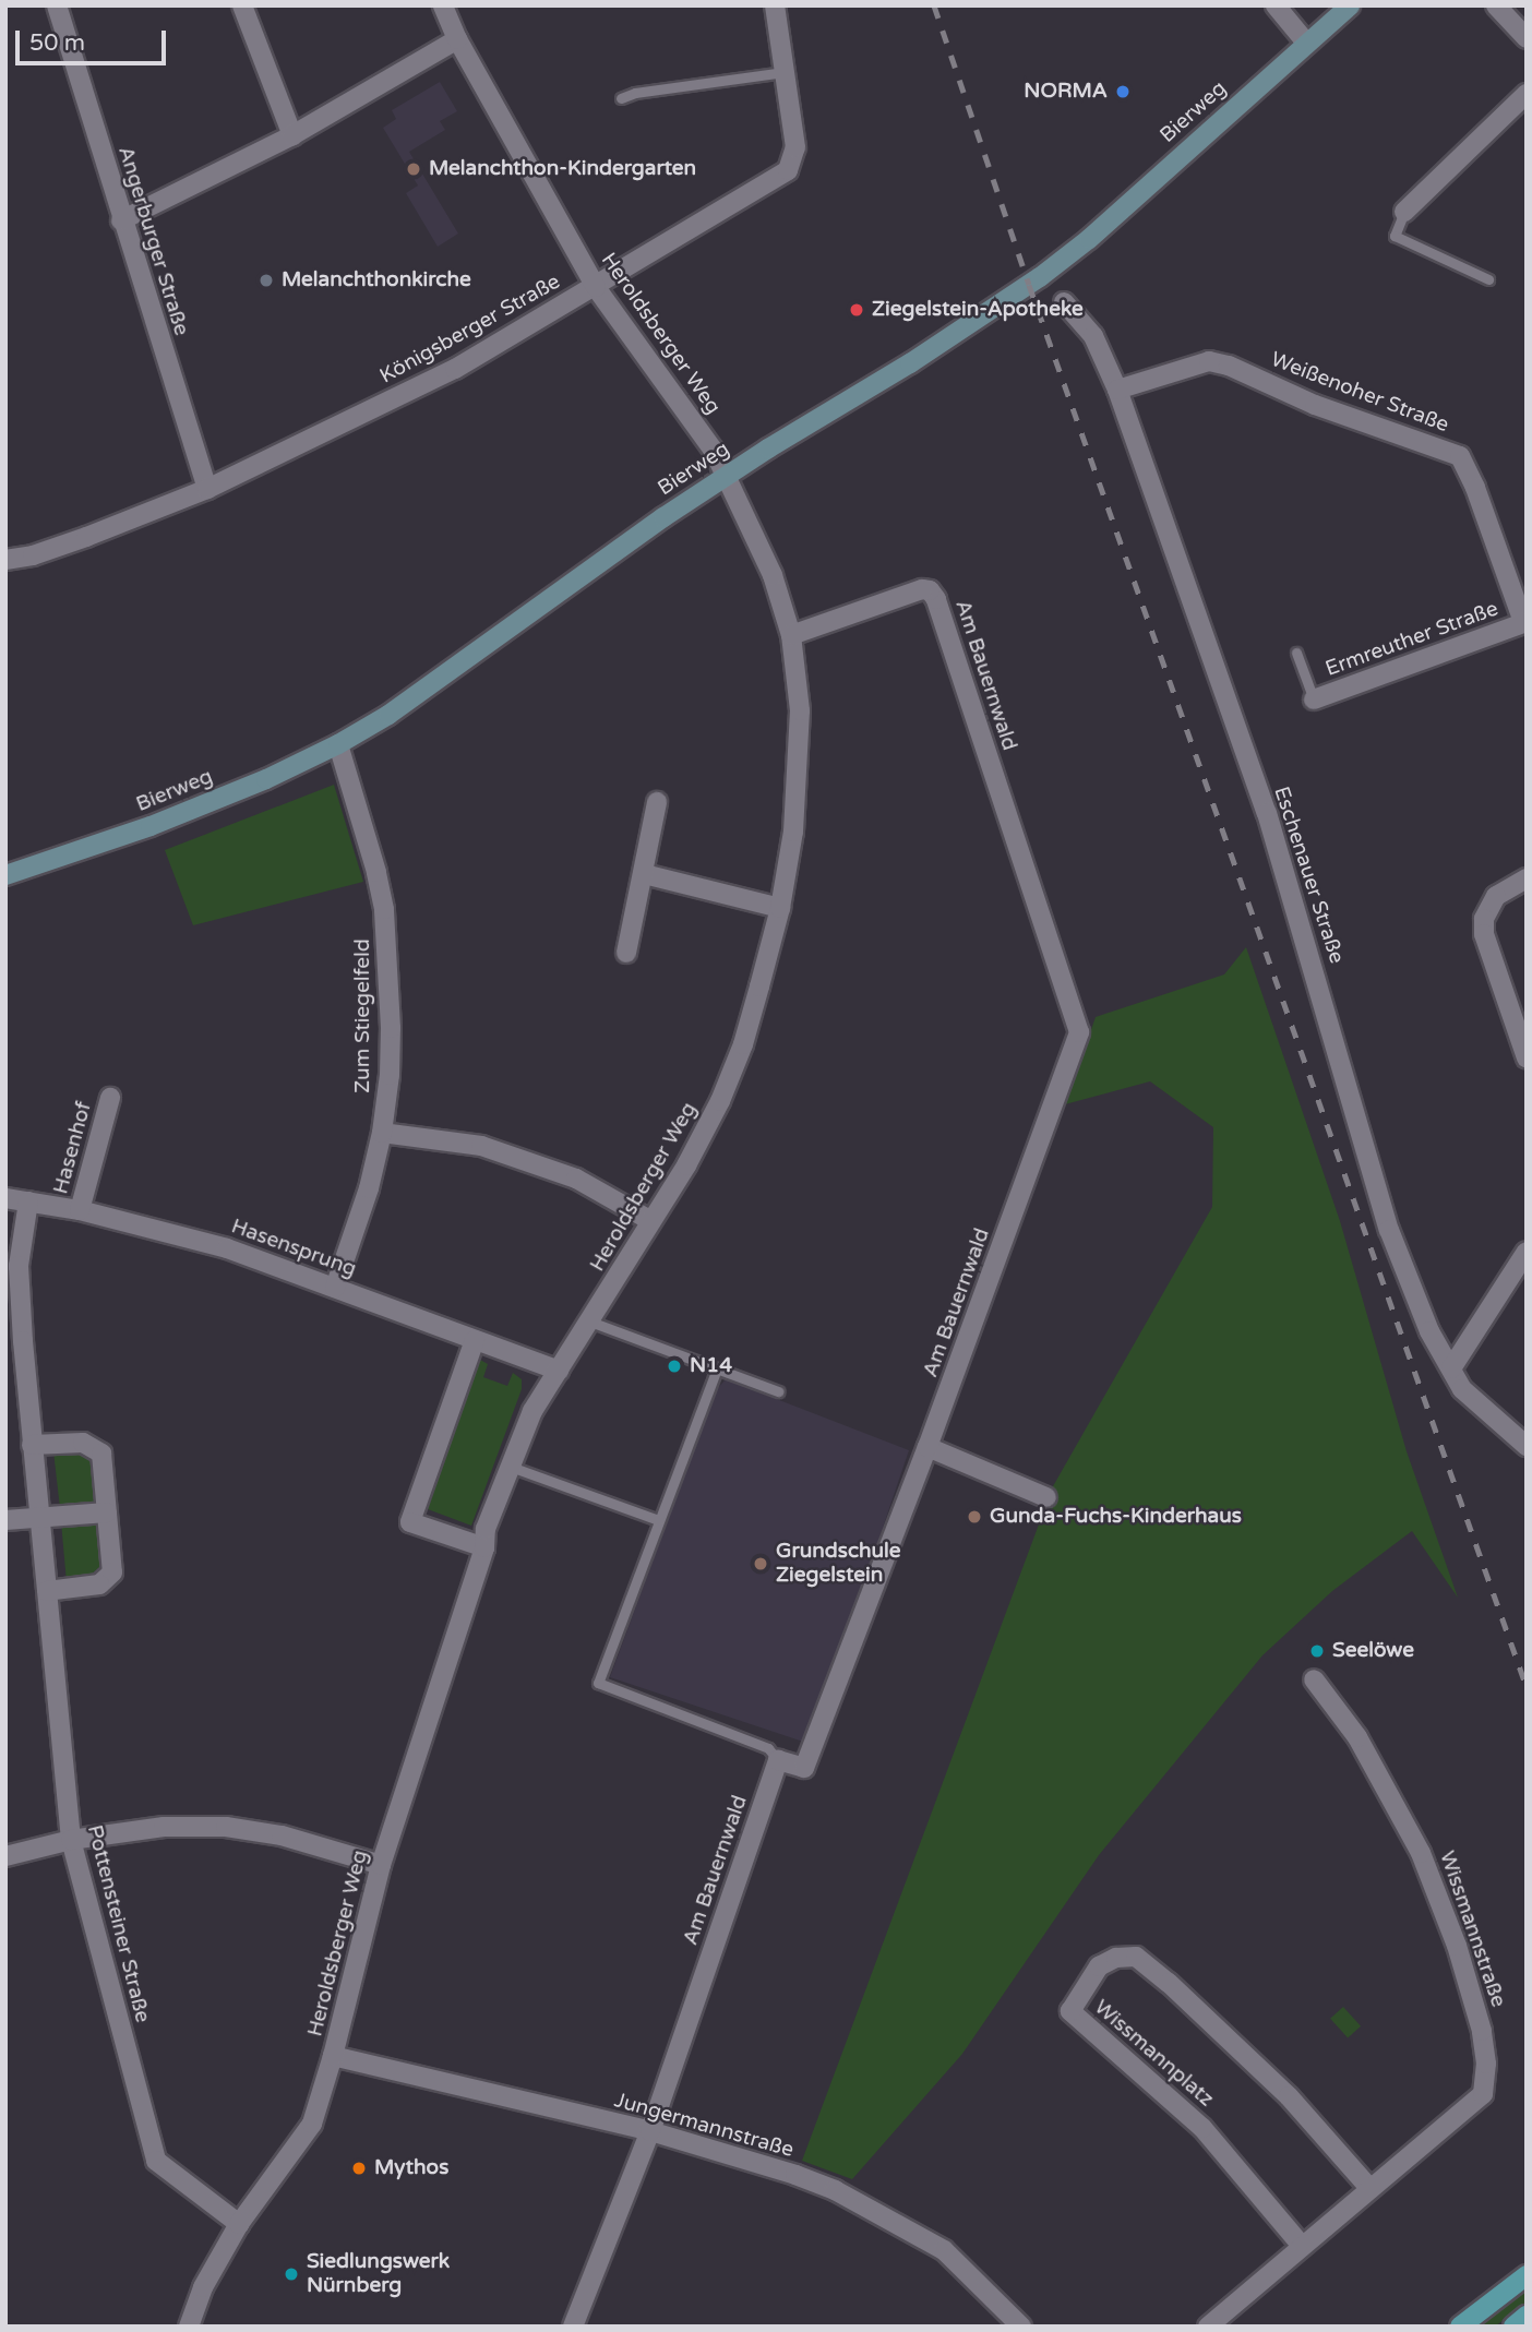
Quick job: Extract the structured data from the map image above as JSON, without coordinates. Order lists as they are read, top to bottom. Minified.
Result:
{"streets":{"main road":["Bierweg"],"street":["Angerburger Straße","Königsberger Straße","Heroldsberger Weg","Weißenoher Straße","Ermreuther Straße","Am Bauernwald","Eschenauer Straße","Zum Stiegelfeld","Hasenhof","Hasensprung","Pottensteiner Straße","Wissmannstraße","Wissmannplatz","Jungermannstraße"]},"crossings":[["Bierweg","Heroldsberger Weg"],["Bierweg","Zum Stiegelfeld"],["Angerburger Straße","Königsberger Straße"],["Königsberger Straße","Heroldsberger Weg"],["Heroldsberger Weg","Am Bauernwald"],["Heroldsberger Weg","Hasensprung"],["Heroldsberger Weg","Pottensteiner Straße"],["Heroldsberger Weg","Jungermannstraße"],["Weißenoher Straße","Ermreuther Straße"],["Weißenoher Straße","Eschenauer Straße"],["Am Bauernwald","Jungermannstraße"],["Zum Stiegelfeld","Hasensprung"],["Hasenhof","Hasensprung"],["Hasensprung","Pottensteiner Straße"],["Wissmannstraße","Wissmannplatz"]],"places":["NORMA","Melanchthon-Kindergarten","Melanchthonkirche","Ziegelstein-Apotheke","N14","Gunda-Fuchs-Kinderhaus","Grundschule Ziegelstein","Seelöwe","Mythos","Siedlungswerk Nürnberg"],"scale_bar":"50 m"}
